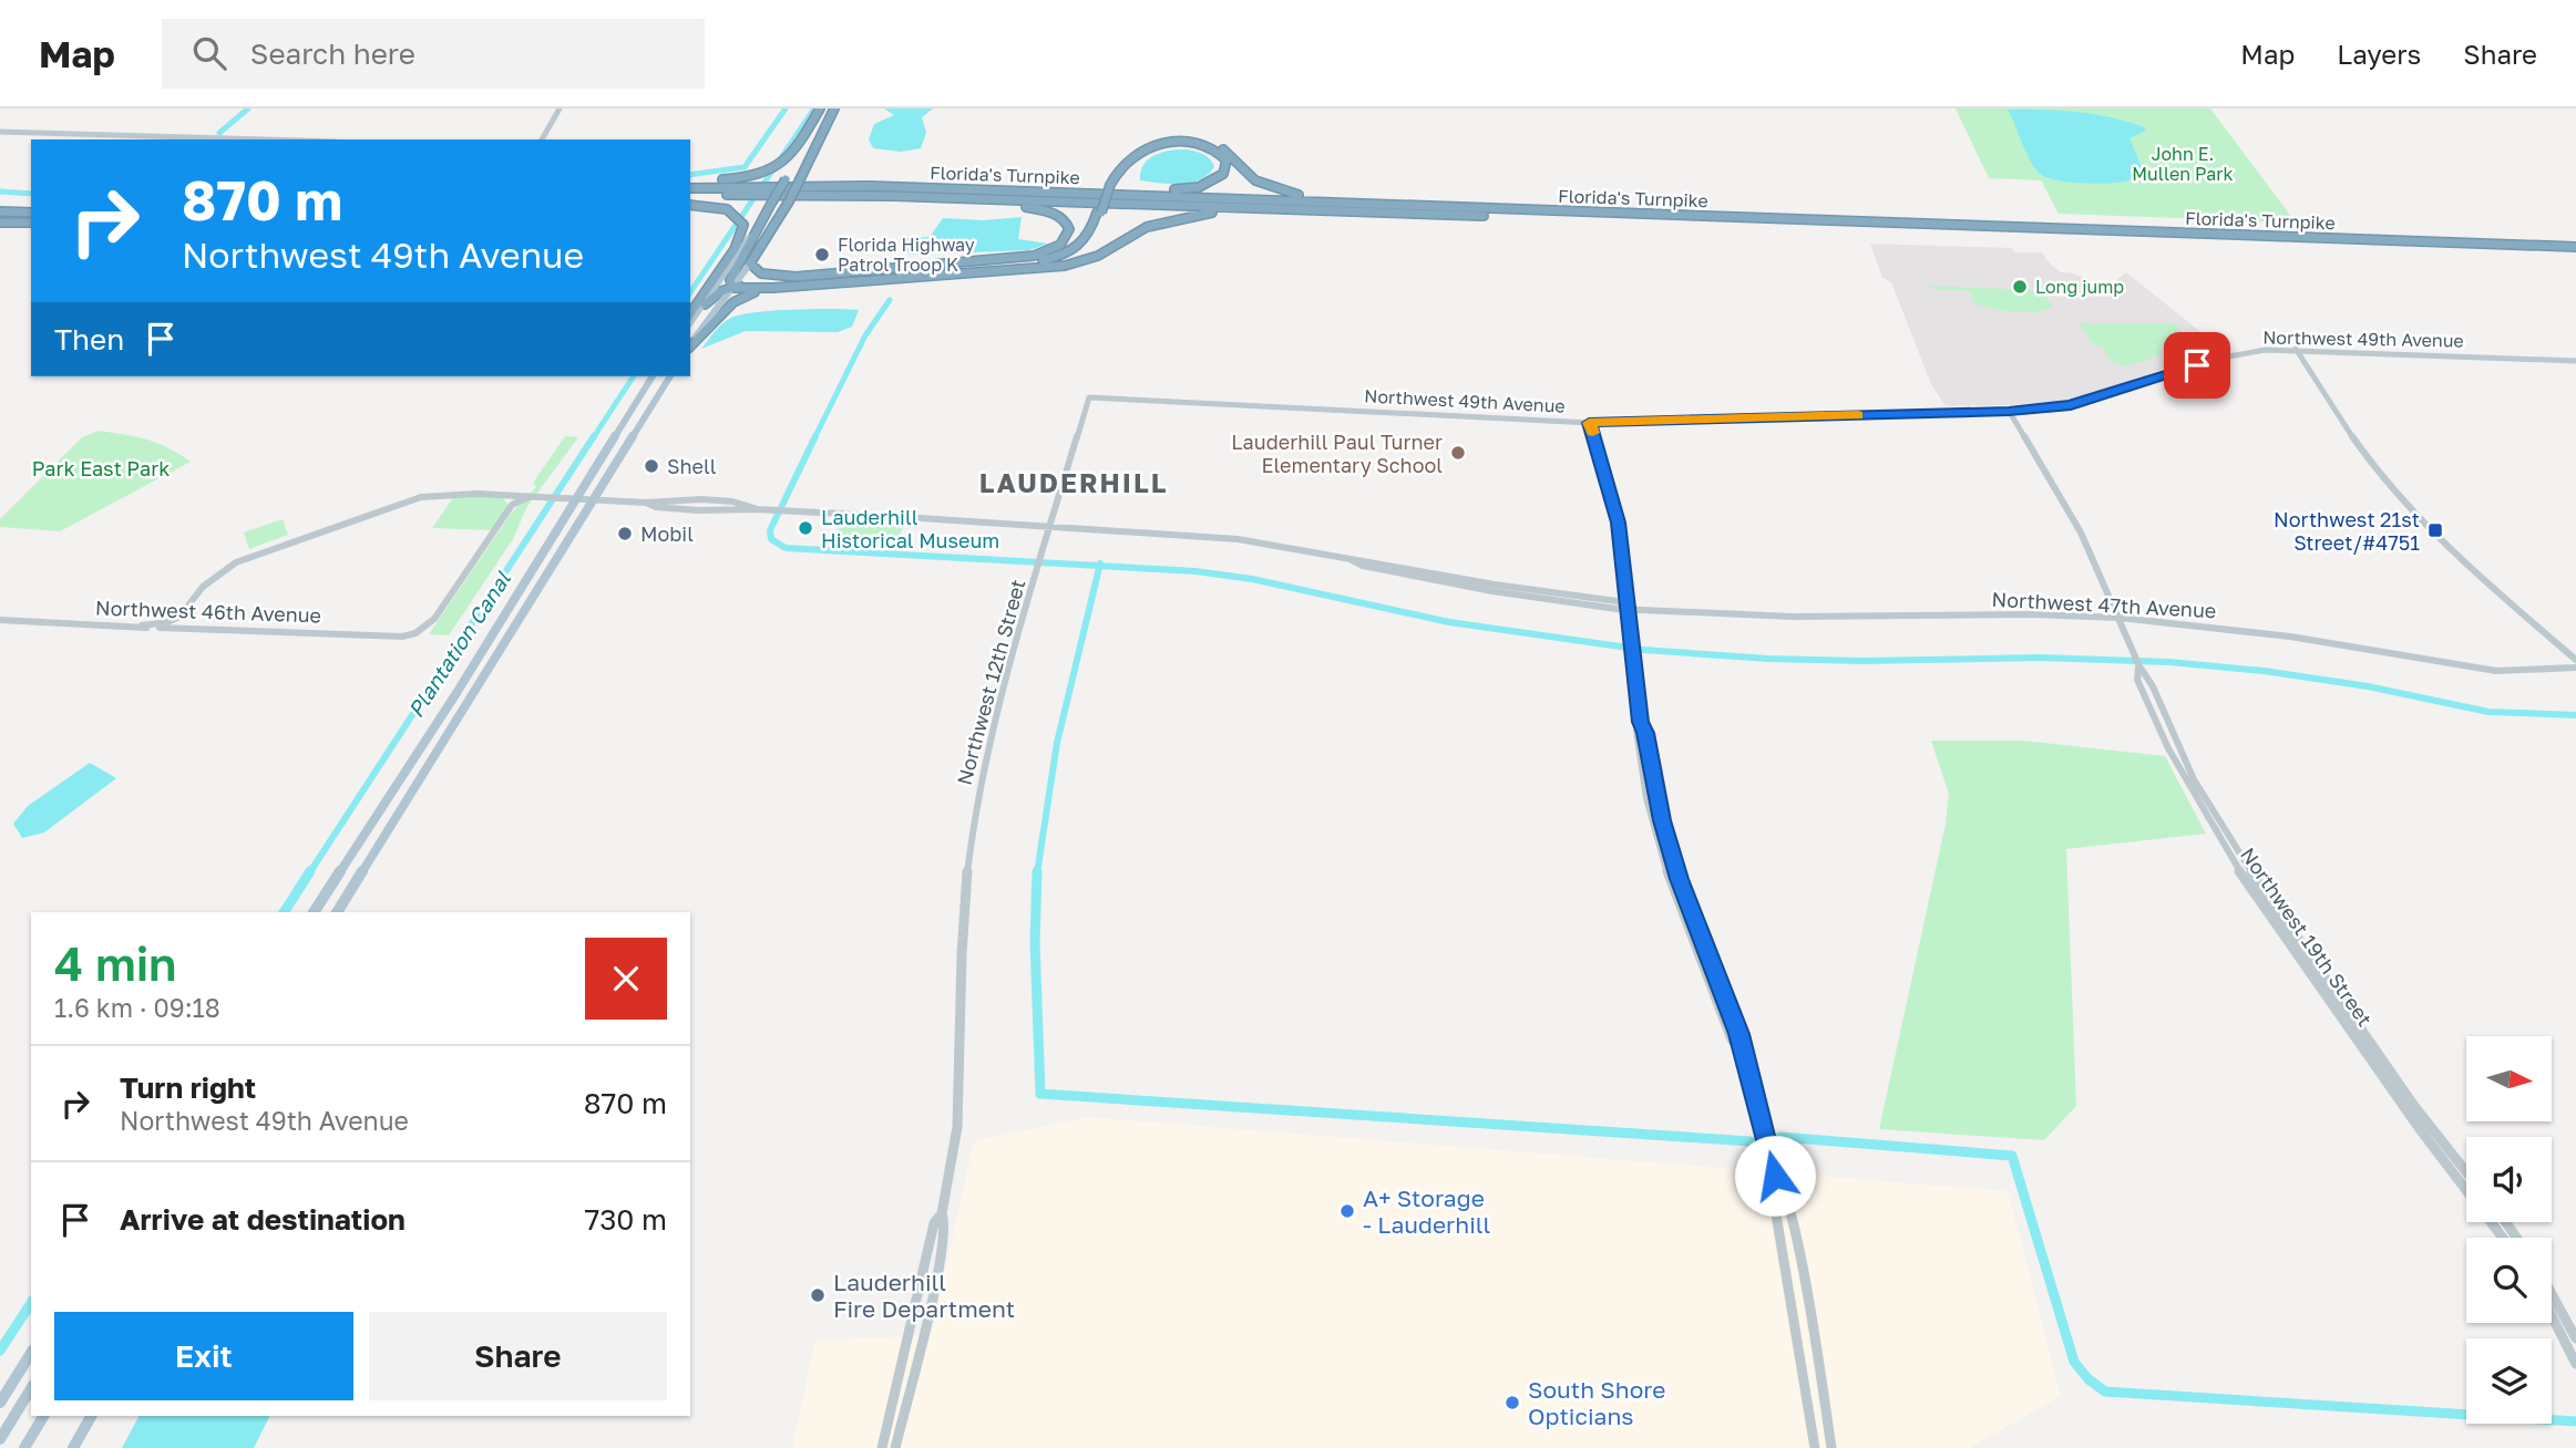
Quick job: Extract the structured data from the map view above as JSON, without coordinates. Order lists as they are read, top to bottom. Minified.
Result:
{"streets":{"highway":["Florida's Turnpike"],"street":["Northwest 49th Avenue","Northwest 47th Avenue","Northwest 46th Avenue","Northwest 12th Street","Northwest 19th Street"]},"crossings":[["Northwest 49th Avenue","Northwest 12th Street"],["Northwest 49th Avenue","Northwest 19th Street"],["Northwest 47th Avenue","Northwest 12th Street"],["Northwest 47th Avenue","Northwest 19th Street"]],"districts":["LAUDERHILL"],"water":["Plantation Canal"],"parks":["John E. Mullen Park","Park East Park"],"places":{"other":["Florida Highway Patrol Troop K","Long jump","Lauderhill Paul Turner Elementary School","Shell","Lauderhill Historical Museum","Mobil","A+ Storage - Lauderhill","Lauderhill Fire Department","South Shore Opticians"],"transit":["Northwest 21st Street/#4751"]},"north":"right","page":{"header":"Map","search":"Search here","nav":["Map","Layers","Share"],"turn":["870 m","Northwest 49th Avenue"],"then":"Then","heading":["4 min","1.6 km · 09:18"],"list":[{"name":"Turn right","note":"Northwest 49th Avenue","value":"870 m"},{"name":"Arrive at destination","value":"730 m"}],"buttons":["Exit","Share"]}}
